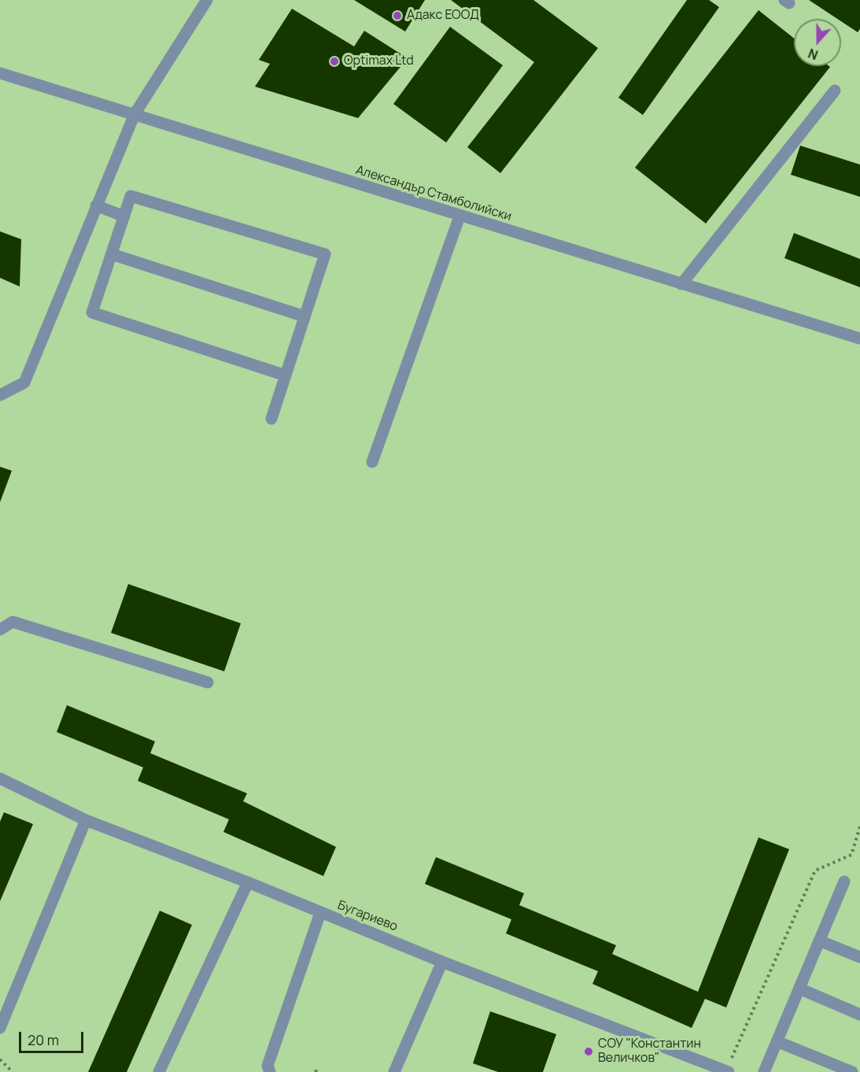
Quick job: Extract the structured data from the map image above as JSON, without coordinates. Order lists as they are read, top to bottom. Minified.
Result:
{"streets":{"street":["Александър Стамболийски","Бугариево"]},"places":["Адакс ЕООД","Optimax Ltd","СОУ \"Константин Величков\""],"scale_bar":"20 m","north":"bottom"}
